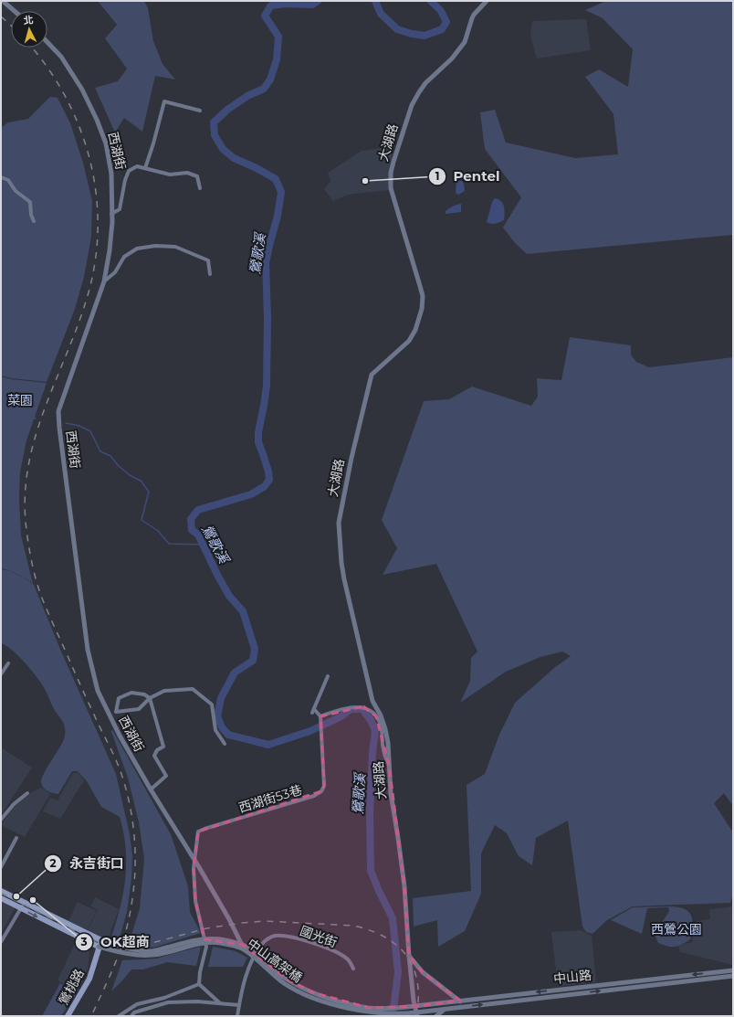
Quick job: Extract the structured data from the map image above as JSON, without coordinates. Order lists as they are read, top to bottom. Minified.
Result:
{"streets":{"main road":["鶯桃路"],"street":["大湖路","西湖街","西湖街53巷","國光街","中山高架橋","中山路"]},"crossings":[["大湖路","中山高架橋"],["大湖路","中山路"],["西湖街","西湖街53巷"],["西湖街","中山高架橋"],["中山高架橋","中山路"],["中山高架橋","鶯桃路"]],"water":["鶯歌溪"],"parks":["菜園","西鶯公園"],"places":["Pentel","永吉街口","OK超商"],"north":"top"}
